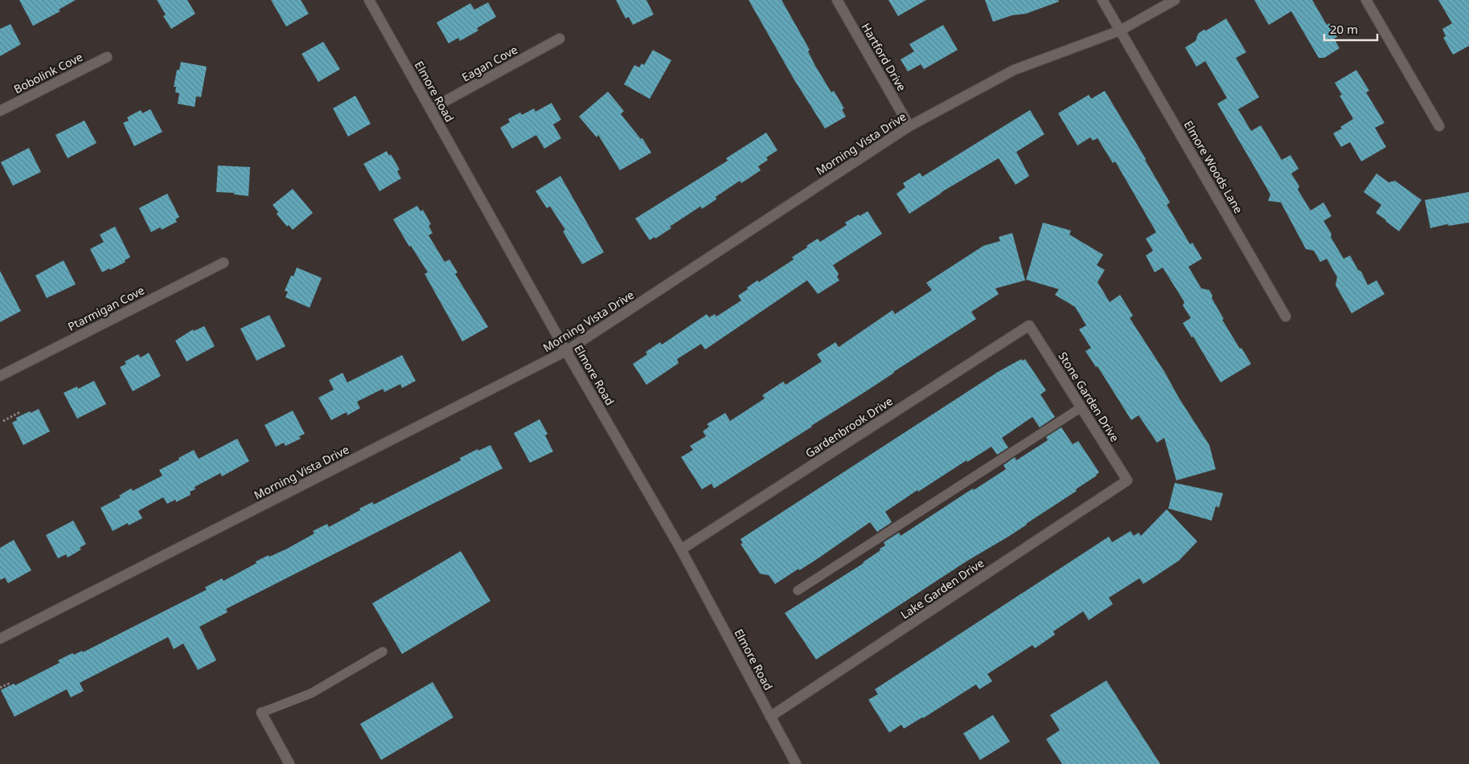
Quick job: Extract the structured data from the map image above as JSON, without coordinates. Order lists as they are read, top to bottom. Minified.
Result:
{"streets":{"street":["Hartford Drive","Eagan Cove","Bobolink Cove","Elmore Road","Morning Vista Drive","Elmore Woods Lane","Ptarmigan Cove","Stone Garden Drive","Gardenbrook Drive","Lake Garden Drive"]},"crossings":[["Hartford Drive","Morning Vista Drive"],["Eagan Cove","Elmore Road"],["Elmore Road","Morning Vista Drive"],["Elmore Road","Gardenbrook Drive"],["Elmore Road","Lake Garden Drive"],["Morning Vista Drive","Elmore Woods Lane"],["Stone Garden Drive","Gardenbrook Drive"],["Stone Garden Drive","Lake Garden Drive"]],"scale_bar":"20 m"}
